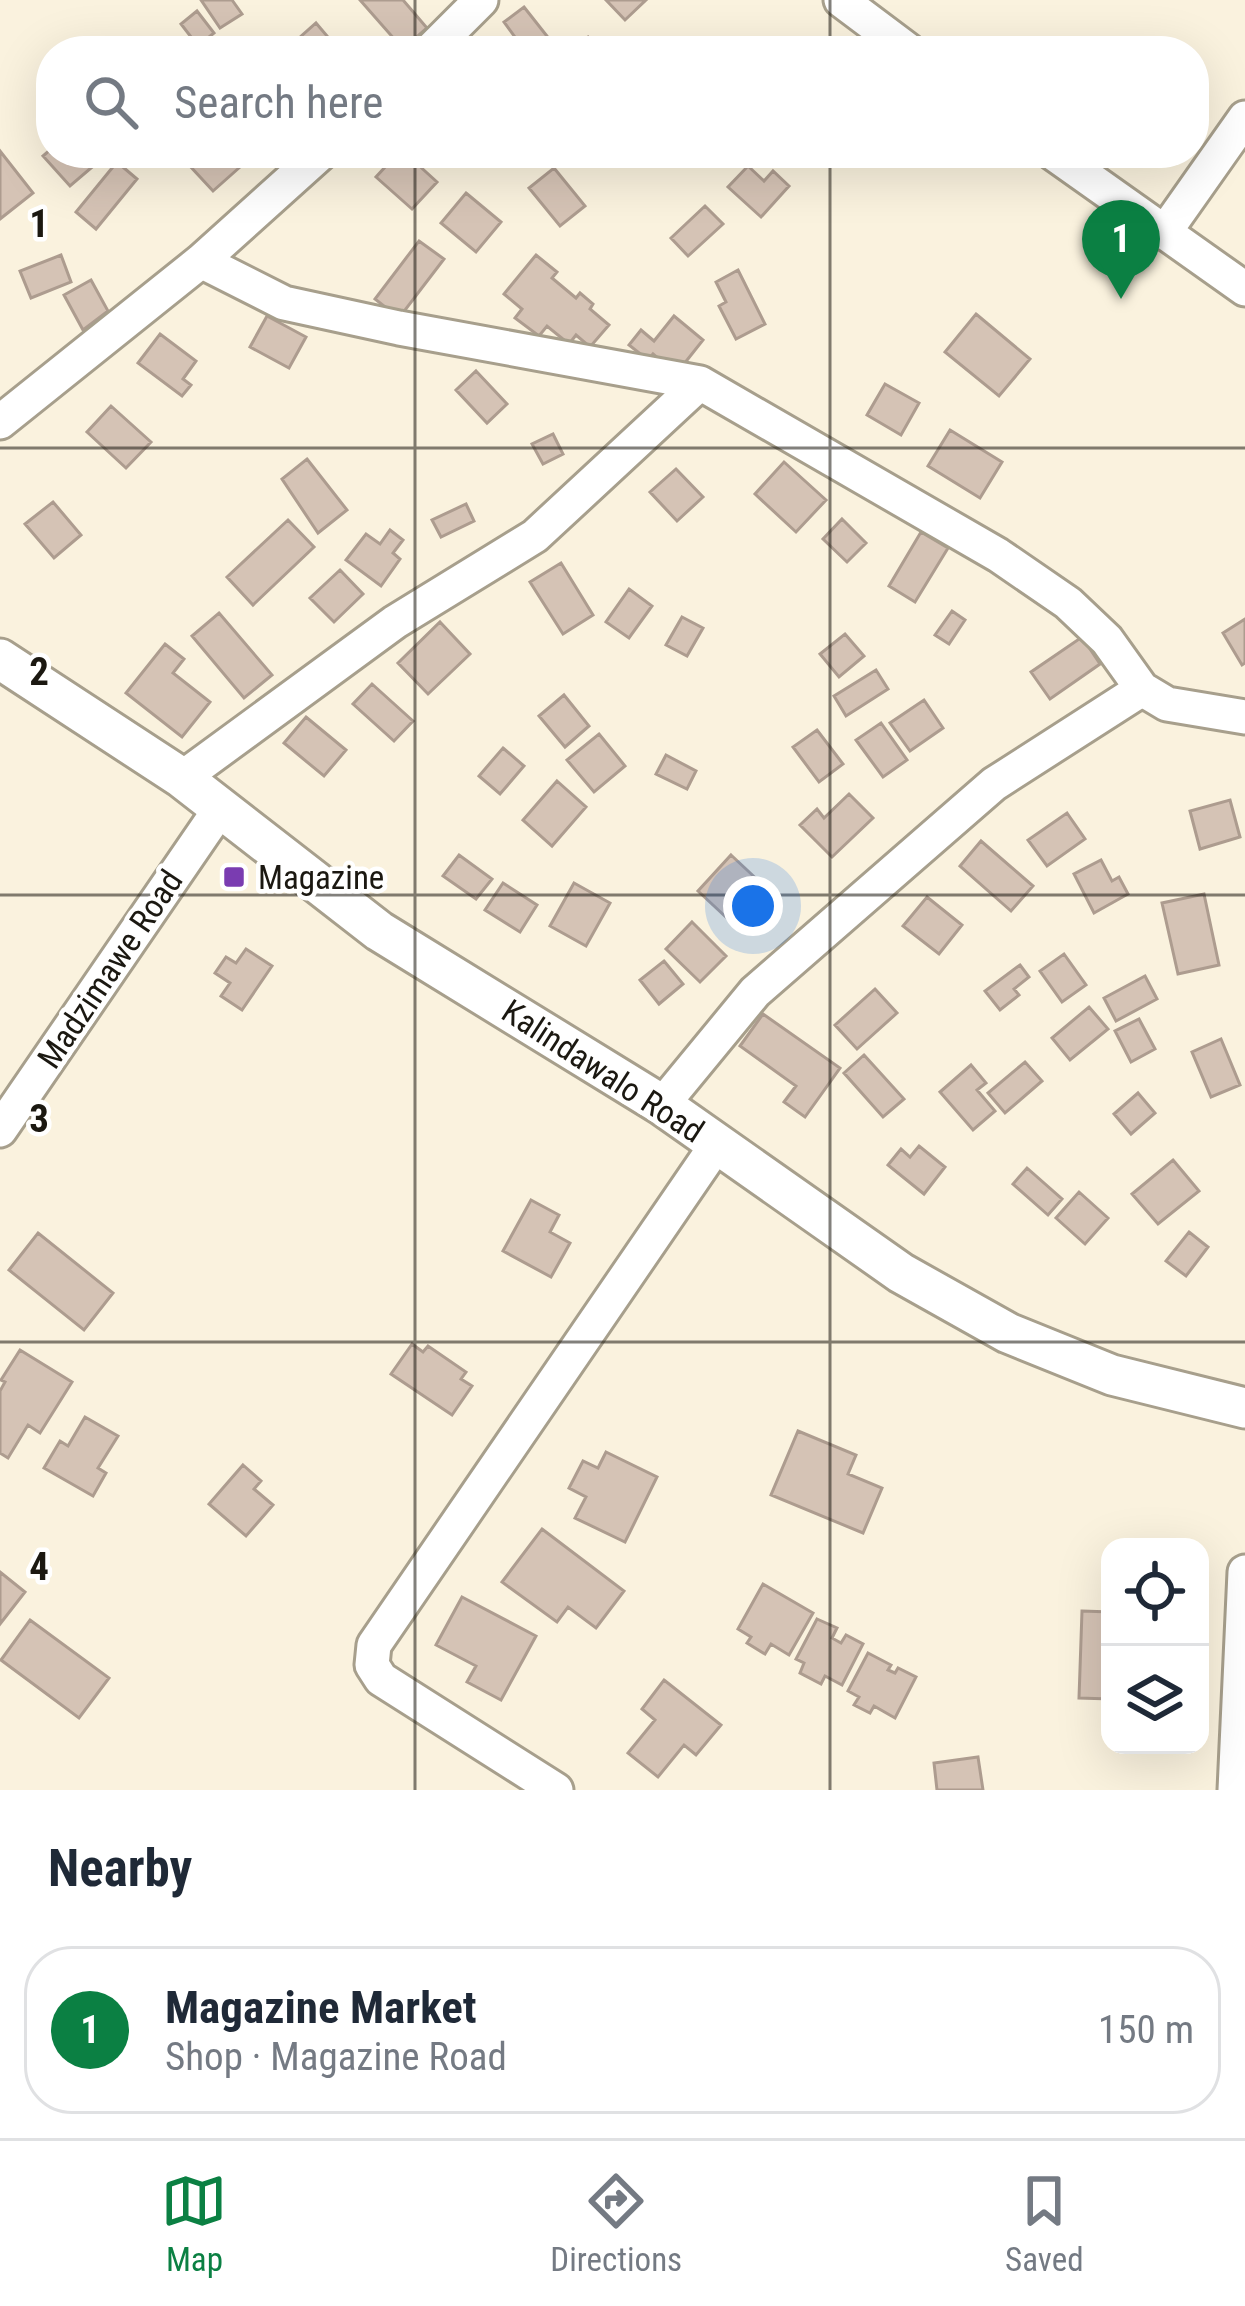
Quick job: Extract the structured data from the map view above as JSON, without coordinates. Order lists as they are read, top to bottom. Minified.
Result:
{"streets":{"street":["Madzimawe Road","Kalindawalo Road"]},"crossings":[["Madzimawe Road","Kalindawalo Road"]],"places":{"transit":["Magazine"]},"page":{"search":"Search here","pins":"1","heading":"Nearby","list":[{"mark":"1","name":"Magazine Market","note":"Shop · Magazine Road","value":"150 m"}],"nav":["Map","Directions","Saved"]},"grid":{"rows":["1","2","3","4"]}}
